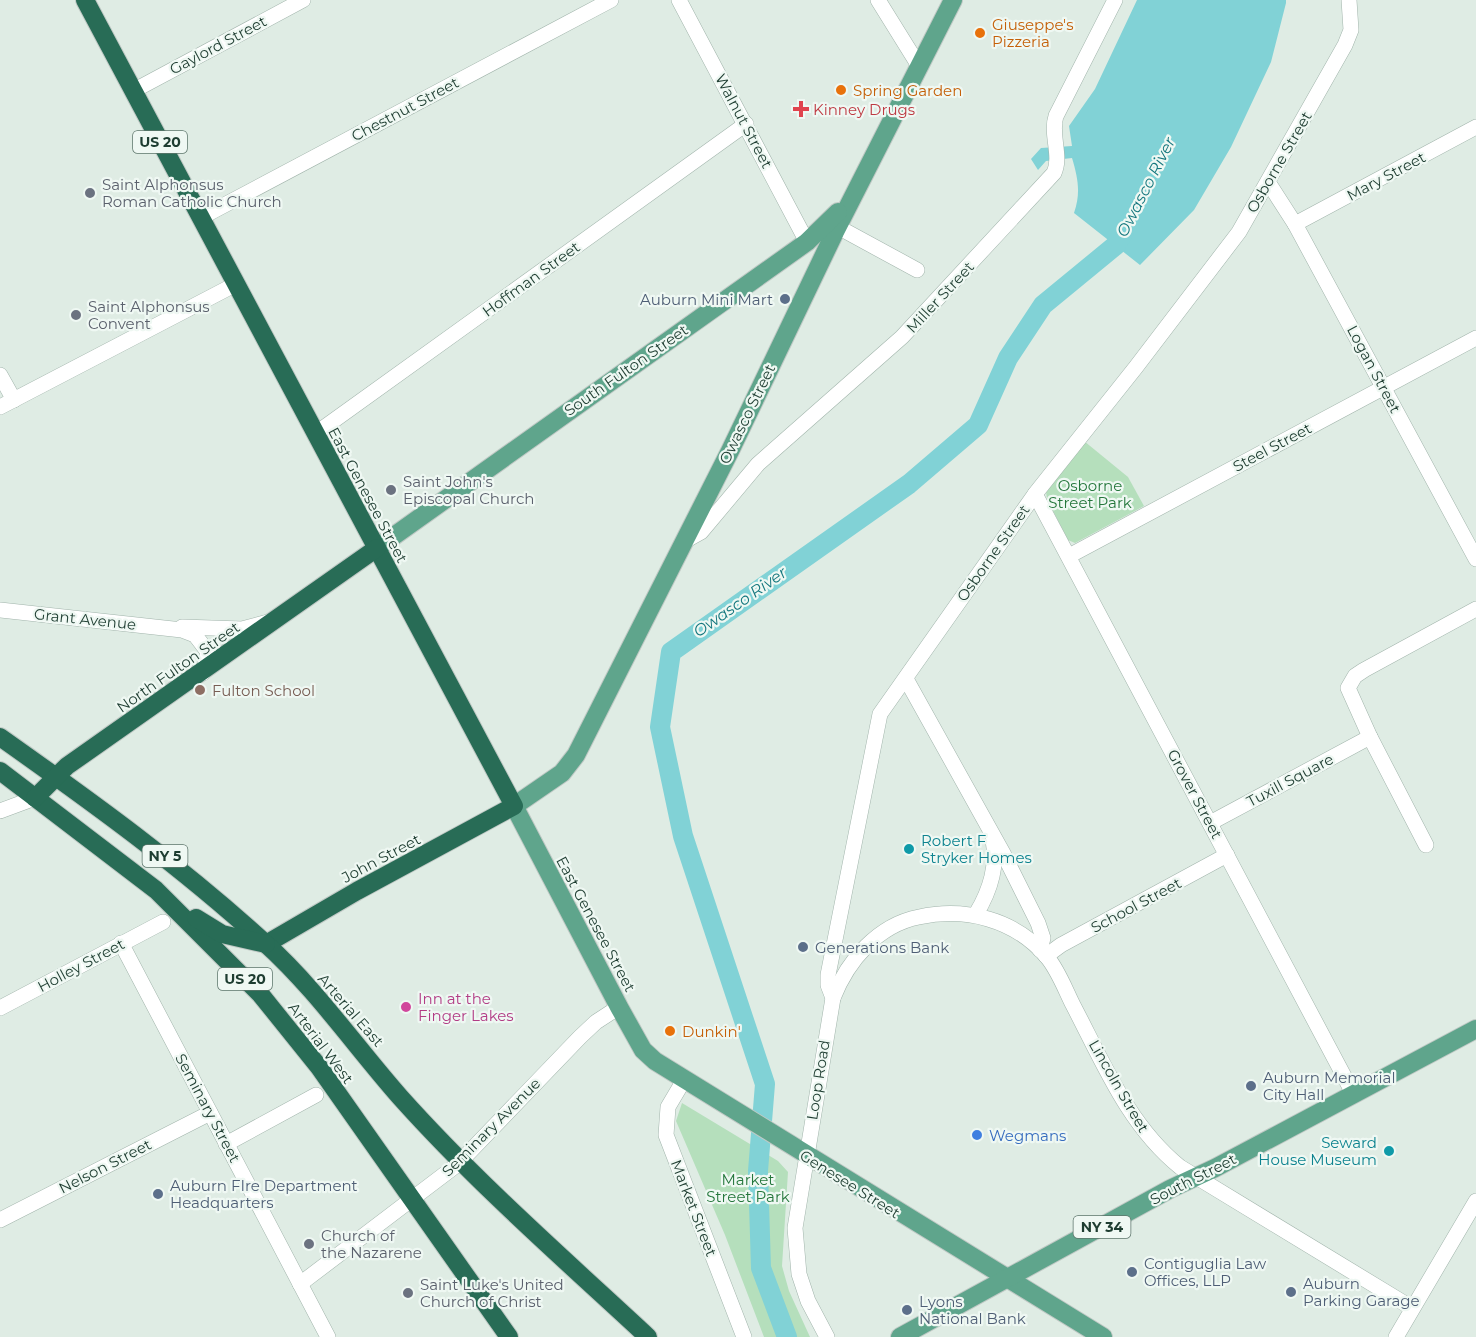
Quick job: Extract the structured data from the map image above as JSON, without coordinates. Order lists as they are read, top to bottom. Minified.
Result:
{"streets":{"highway":["US 20","East Genesee Street","North Fulton Street","NY 5","John Street","Arterial East","Arterial West"],"main road":["South Fulton Street","Owasco Street","South Street","Genesee Street","NY 34"],"street":["Gaylord Street","Chestnut Street","Walnut Street","Osborne Street","Mary Street","Hoffman Street","Miller Street","Logan Street","Steel Street","Grant Avenue","Tuxill Square","Grover Street","School Street","Holley Street","Loop Road","Lincoln Street","Seminary Street","Seminary Avenue","Nelson Street","Market Street"]},"crossings":[["Gaylord Street","East Genesee Street"],["Chestnut Street","East Genesee Street"],["Walnut Street","Hoffman Street"],["Walnut Street","South Fulton Street"],["Osborne Street","Logan Street"],["Osborne Street","Grover Street"],["Osborne Street","Loop Road"],["Osborne Street","Lincoln Street"],["Mary Street","Logan Street"],["Hoffman Street","East Genesee Street"],["Miller Street","Owasco Street"],["Logan Street","Steel Street"],["South Fulton Street","Owasco Street"],["South Fulton Street","East Genesee Street"],["South Fulton Street","North Fulton Street"],["Owasco Street","East Genesee Street"],["Owasco Street","John Street"],["Steel Street","Grover Street"],["East Genesee Street","North Fulton Street"],["East Genesee Street","John Street"],["East Genesee Street","Seminary Avenue"],["East Genesee Street","Genesee Street"],["North Fulton Street","Arterial East"],["North Fulton Street","Arterial West"],["Tuxill Square","Grover Street"],["Grover Street","School Street"],["Grover Street","South Street"],["John Street","Arterial East"],["School Street","Lincoln Street"],["Holley Street","Seminary Street"],["Arterial East","Seminary Avenue"],["Arterial West","Seminary Avenue"],["Loop Road","Lincoln Street"],["Loop Road","Genesee Street"],["Lincoln Street","South Street"],["Seminary Street","Seminary Avenue"],["Seminary Street","Nelson Street"],["Seminary Avenue","Genesee Street"],["South Street","Genesee Street"],["South Street","NY 34"],["Genesee Street","Market Street"],["Genesee Street","NY 34"]],"water":["Owasco River"],"parks":["Osborne Street Park","Market Street Park"],"places":{"other":["Giuseppe's Pizzeria","Spring Garden","Saint Alphonsus Roman Catholic Church","Auburn Mini Mart","Saint Alphonsus Convent","Saint John's Episcopal Church","Fulton School","Robert F Stryker Homes","Generations Bank","Inn at the Finger Lakes","Dunkin'","Auburn Memorial City Hall","Wegmans","Seward House Museum","Auburn FIre Department Headquarters","Church of the Nazarene","Contiguglia Law Offices, LLP","Auburn Parking Garage","Saint Luke's United Church of Christ","Lyons National Bank"],"health":["Kinney Drugs"]}}
